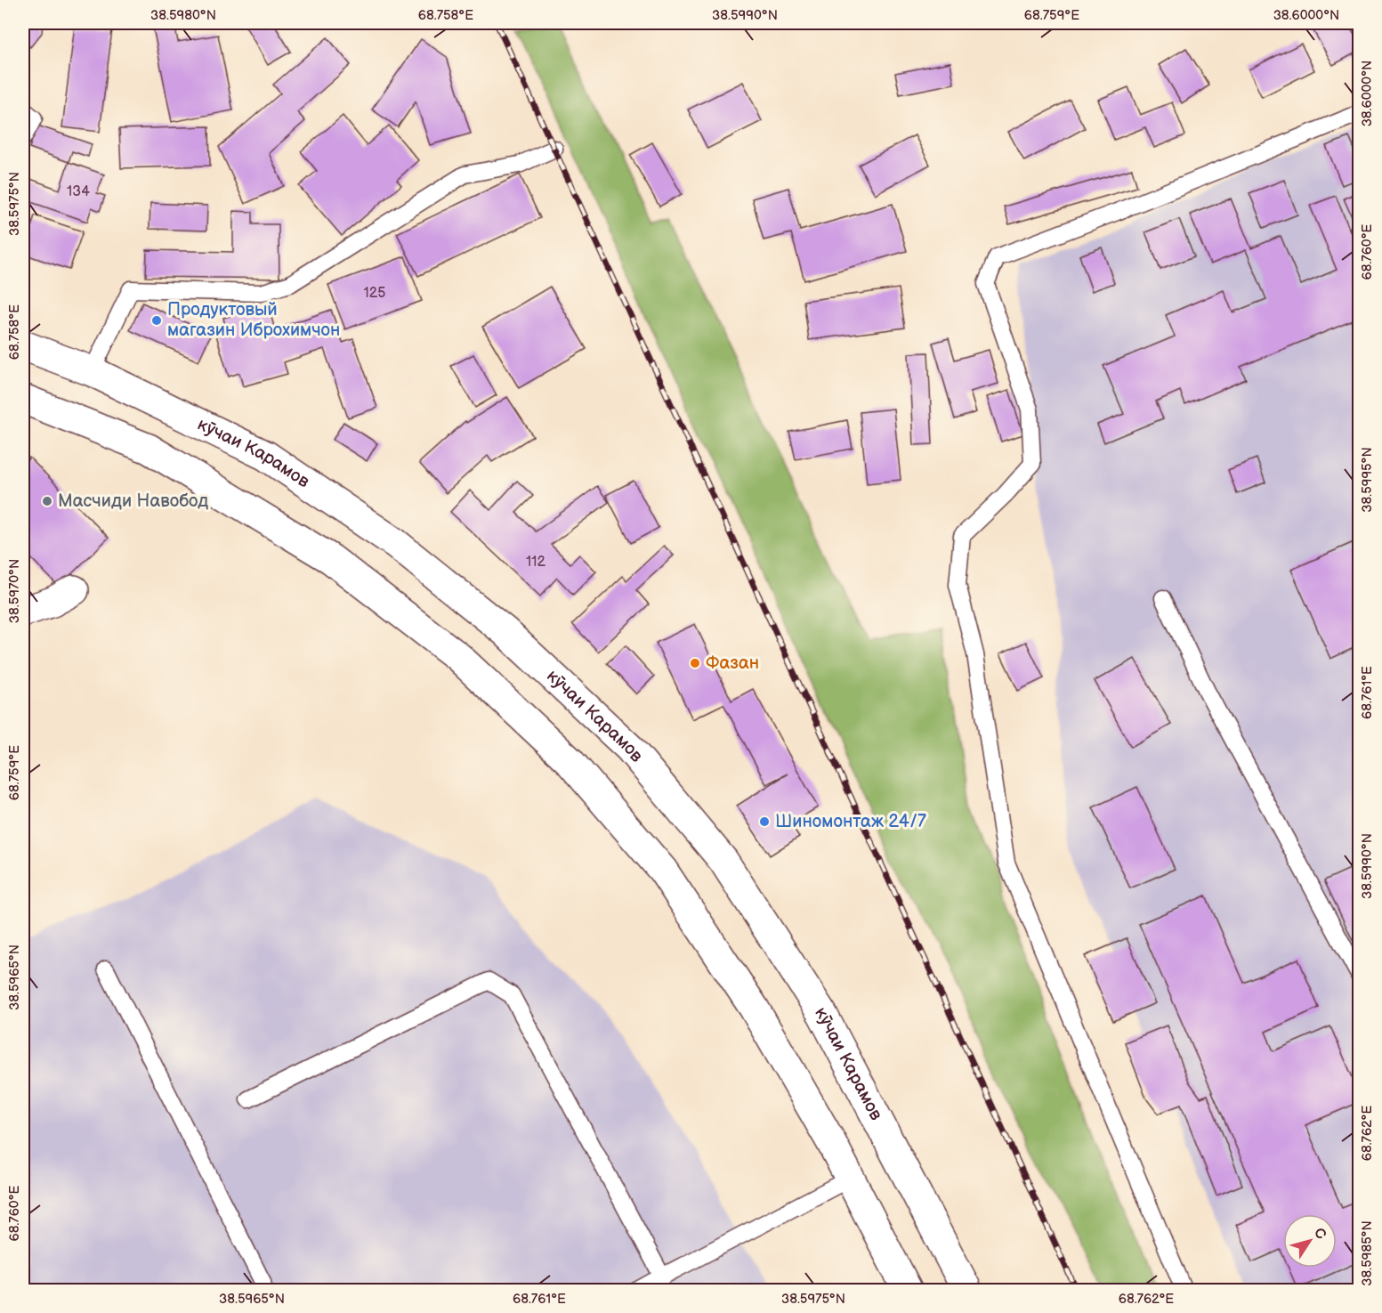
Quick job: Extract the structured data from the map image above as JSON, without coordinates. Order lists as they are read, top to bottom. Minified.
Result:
{"streets":{"main road":["кӯчаи Карамов"]},"places":["Продуктовый магазин Иброхимчон","Масчиди Навобод","Фазан","Шиномонтаж 24/7"],"house_numbers":["134","125","112"],"north":"top right","coordinates":["38.5980°N","68.758°E","38.5990°N","68.759°E","38.6000°N","38.5975°N","68.760°E","38.5995°N","38.5970°N","68.761°E","38.5965°N","68.762°E","38.5985°N"]}
